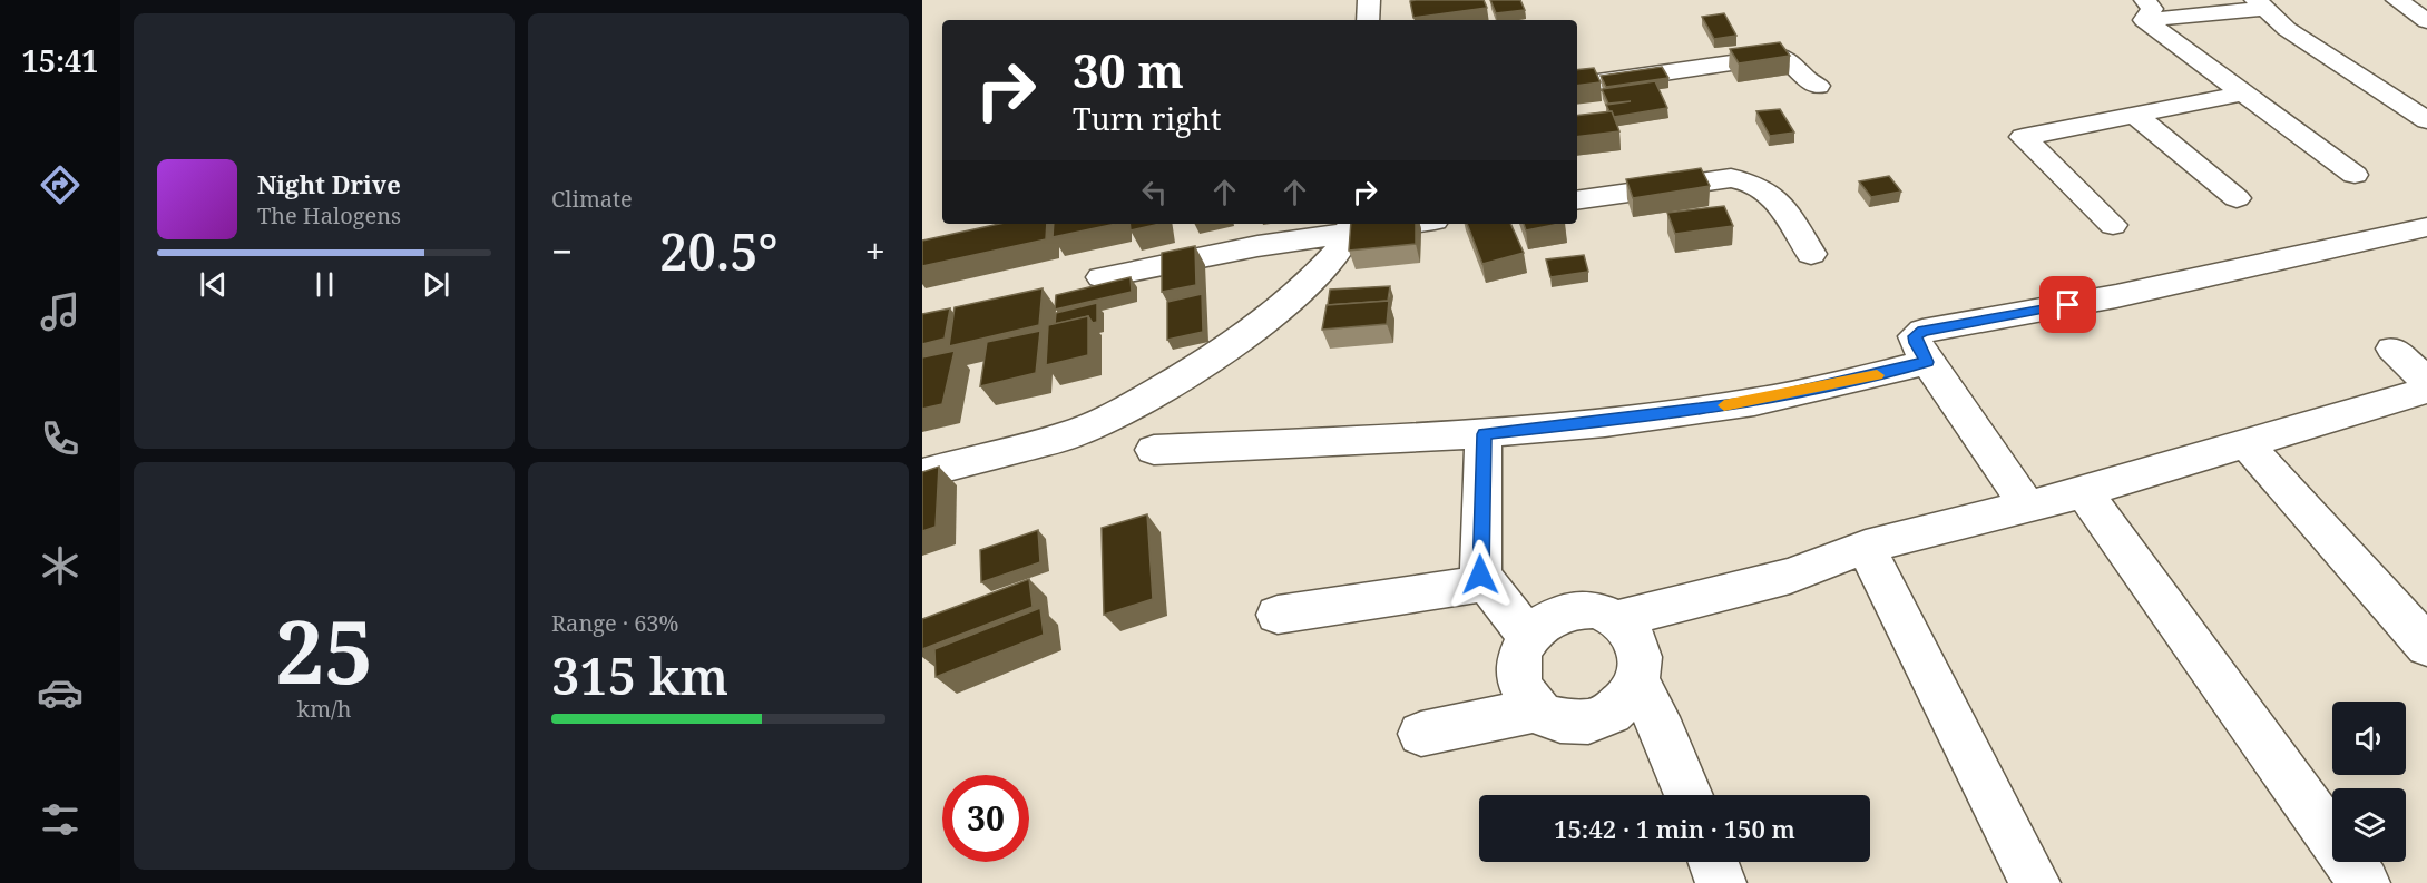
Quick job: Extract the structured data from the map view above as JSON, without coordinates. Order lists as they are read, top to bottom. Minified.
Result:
{"page":{"tabs":"15:41","tile":["Climate",["25","km/h"],["Range · 63%","315 km"]],"turn":["30 m","Turn right"],"song":["Night Drive","The Halogens"],"heat":["−","20.5°","+"],"limit":"30","trip":"15:42 · 1 min · 150 m"}}
